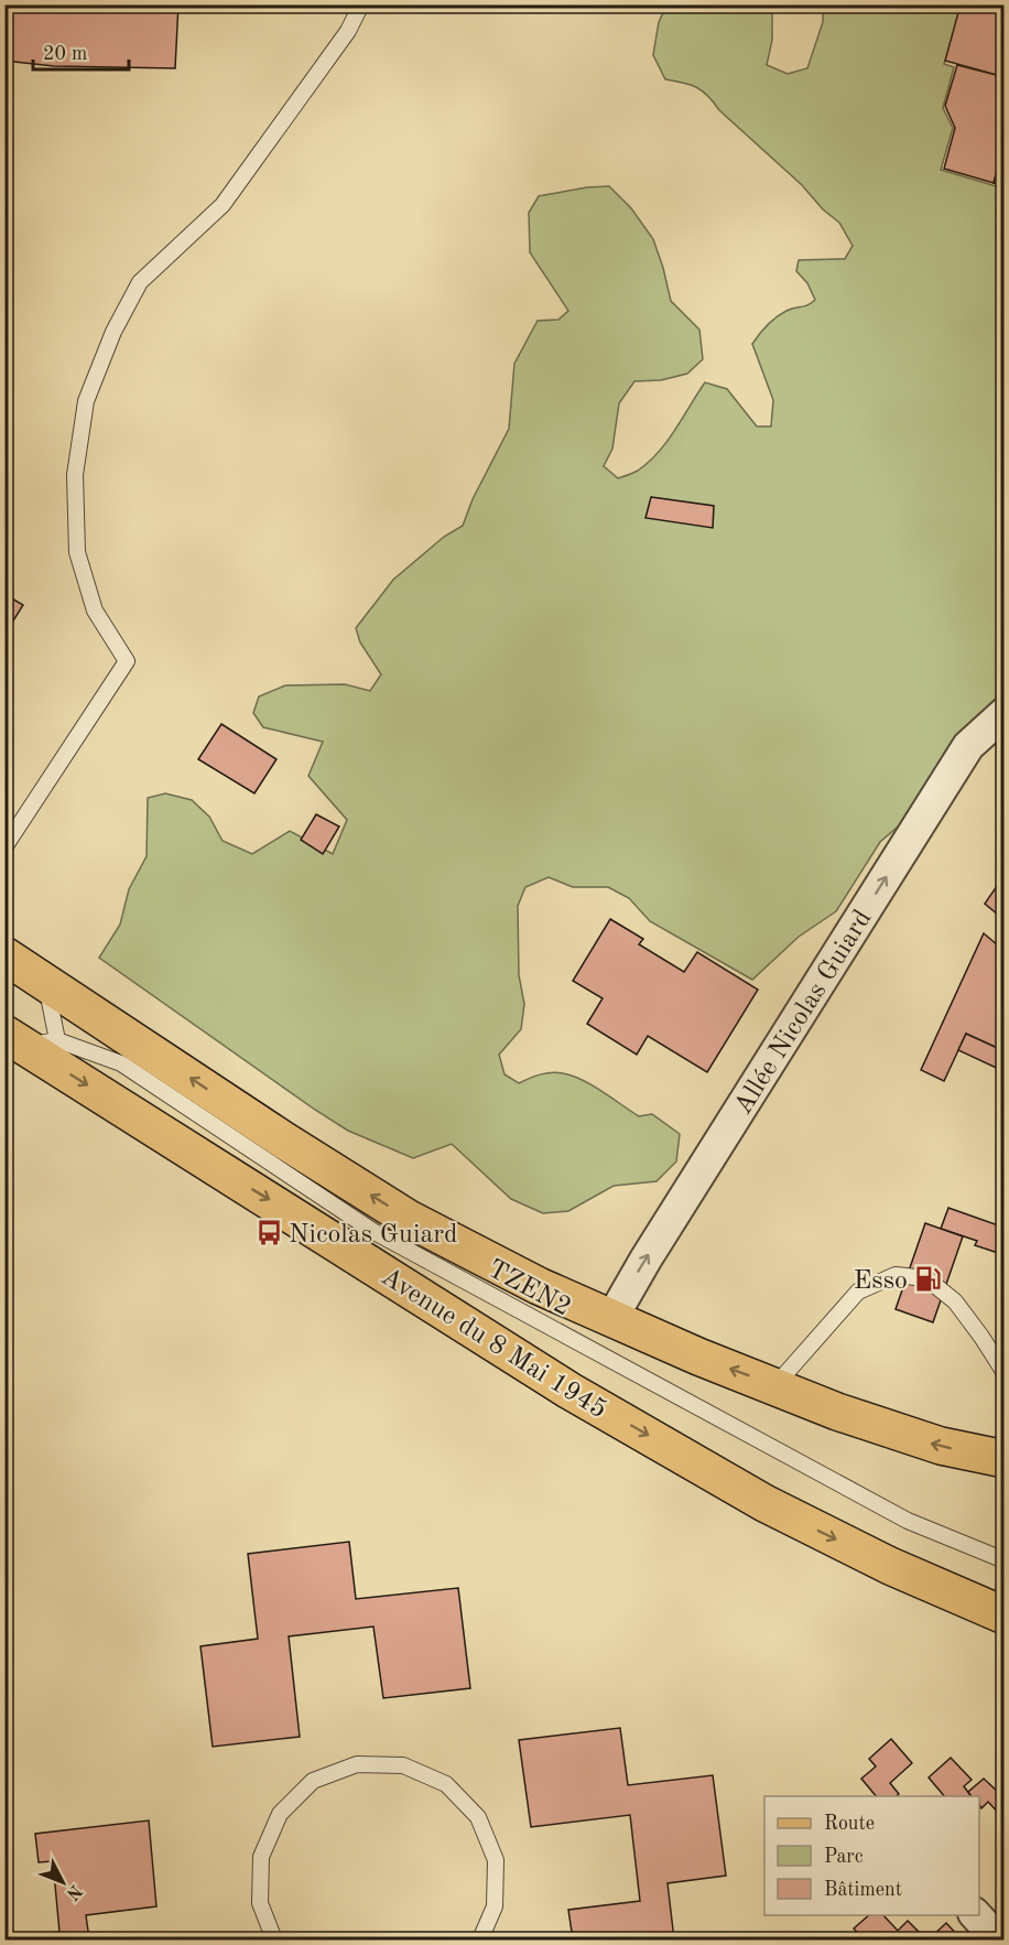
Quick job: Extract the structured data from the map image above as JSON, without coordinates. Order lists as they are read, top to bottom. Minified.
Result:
{"streets":{"main road":["Avenue du 8 Mai 1945"],"street":["Allée Nicolas Guiard"],"lane":["TZEN2"]},"crossings":[["TZEN2","Avenue du 8 Mai 1945"]],"one_way":["Allée Nicolas Guiard"],"places":{"bus stop":["Nicolas Guiard"],"fuel station":["Esso"]},"legend":["Route","Parc","Bâtiment"],"scale_bar":"20 m","north":"bottom right"}
